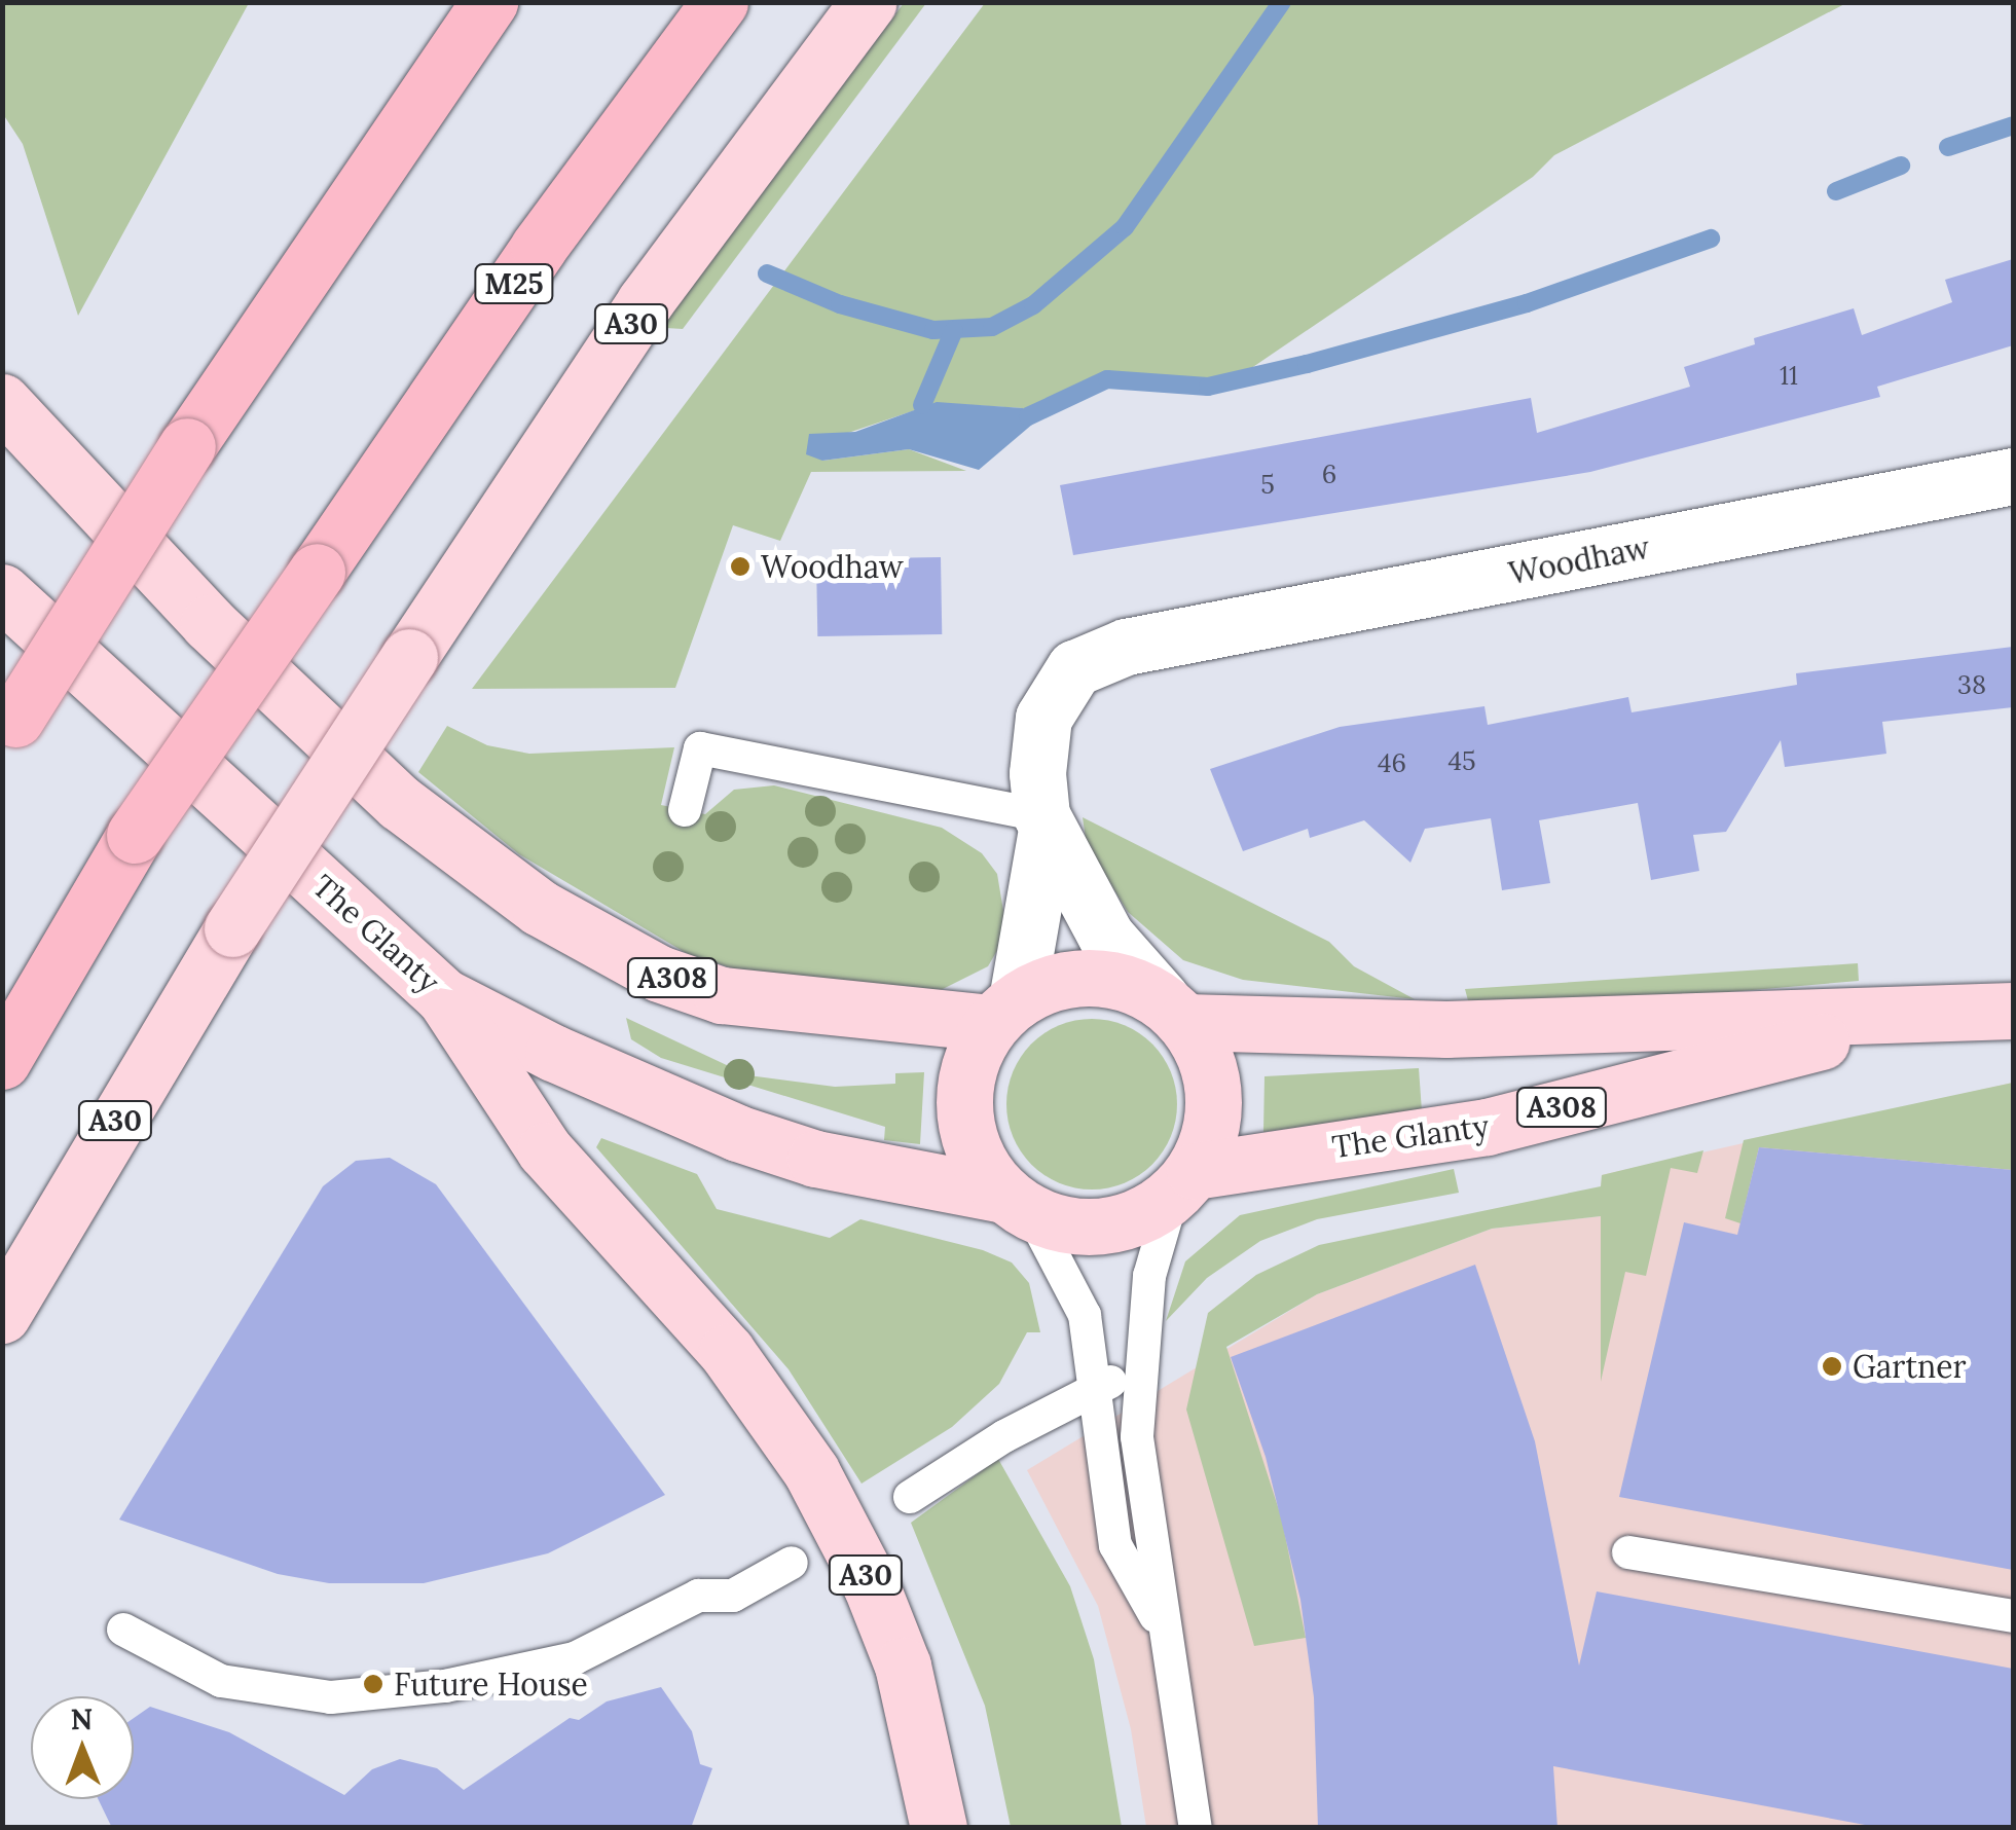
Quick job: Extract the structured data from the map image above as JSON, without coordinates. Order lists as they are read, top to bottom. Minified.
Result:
{"streets":{"highway":["M25"],"main road":["A30","The Glanty","A308"],"street":["Woodhaw"]},"crossings":[["A30","The Glanty"],["Woodhaw","The Glanty"],["Woodhaw","A308"],["The Glanty","A308"]],"places":["Woodhaw","Gartner","Future House"],"house_numbers":["11","6","5","38","45","46"],"north":"top"}
